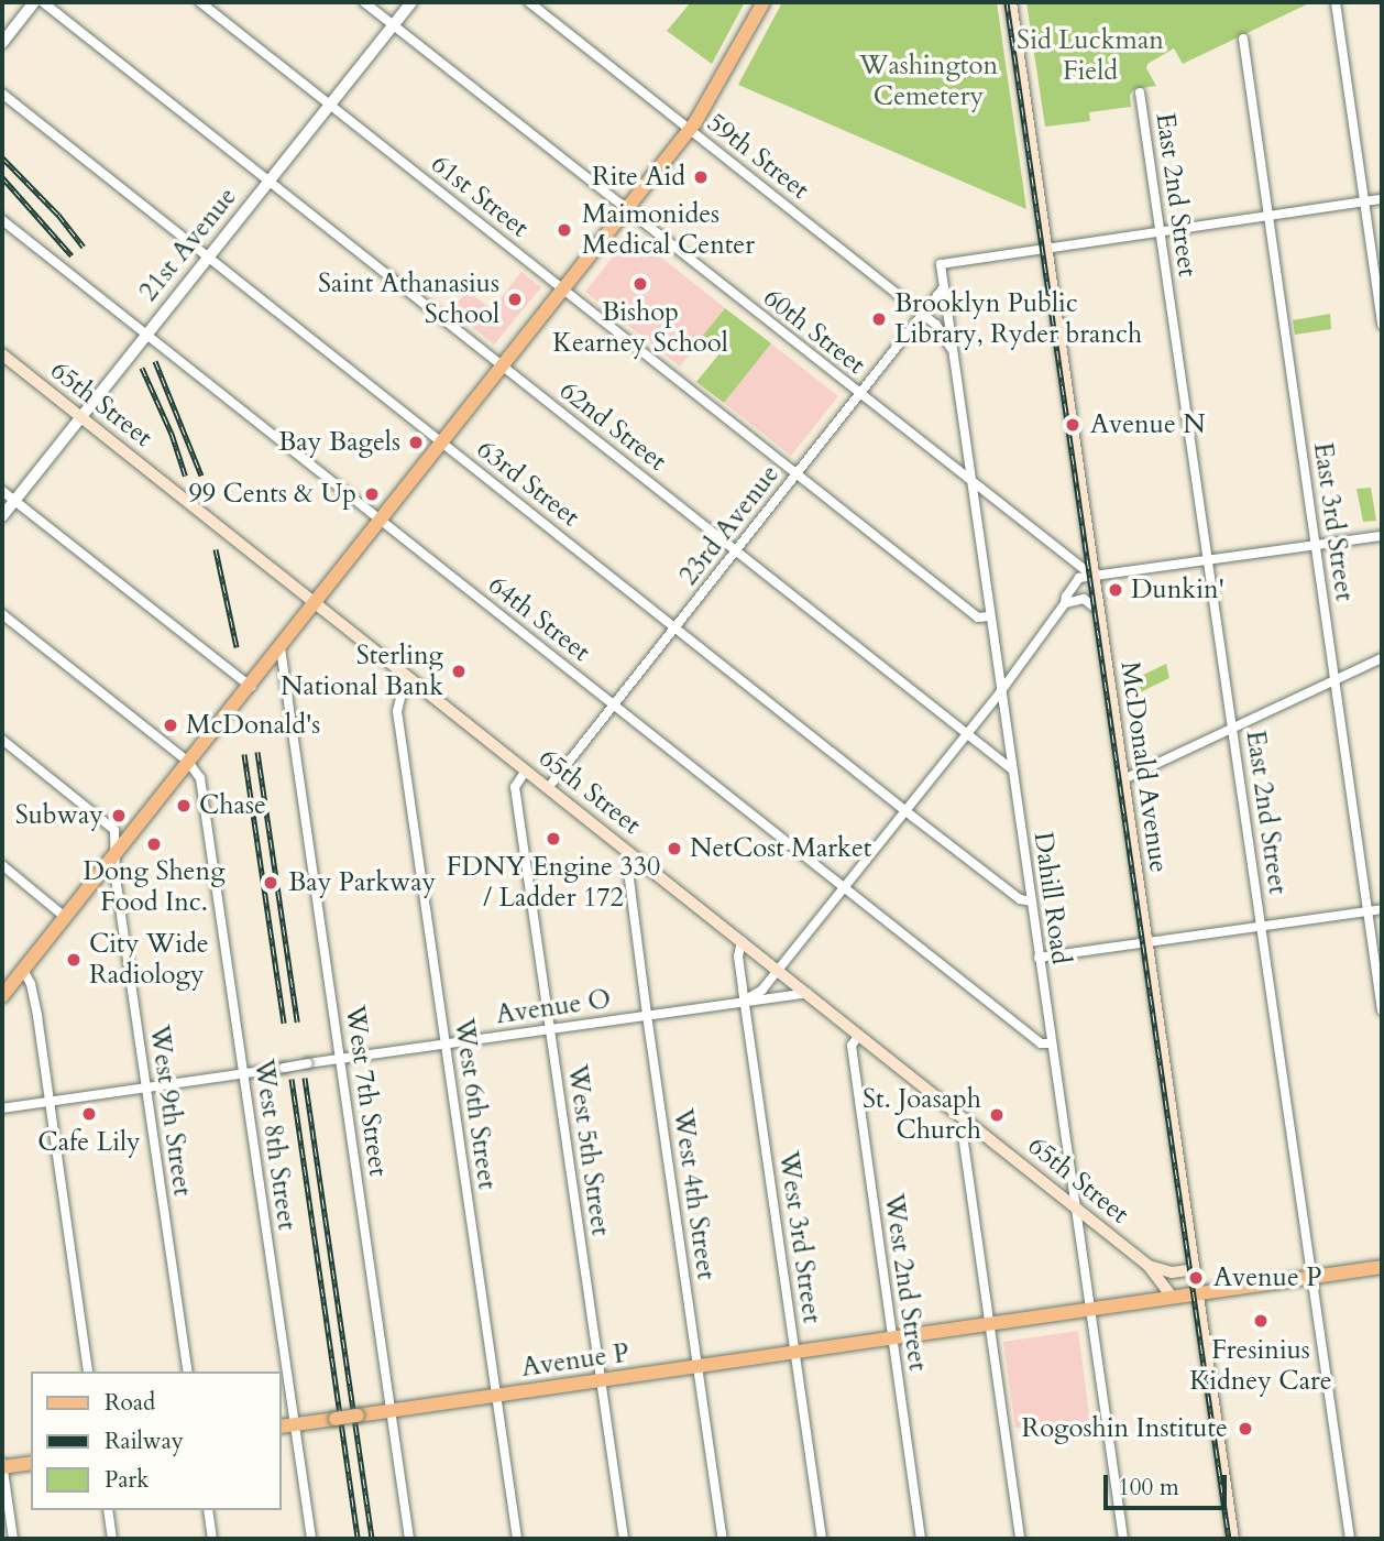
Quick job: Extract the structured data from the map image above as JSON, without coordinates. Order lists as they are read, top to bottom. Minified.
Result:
{"streets":{"main road":["65th Street","McDonald Avenue","Avenue P"],"street":["59th Street","East 2nd Street","61st Street","21st Avenue","60th Street","62nd Street","63rd Street","East 3rd Street","23rd Avenue","64th Street","Dahill Road","Avenue O","West 7th Street","West 6th Street","West 9th Street","West 8th Street","West 5th Street","West 4th Street","West 3rd Street","West 2nd Street"]},"crossings":[["59th Street","23rd Avenue"],["59th Street","Dahill Road"],["East 2nd Street","Avenue P"],["61st Street","21st Avenue"],["61st Street","23rd Avenue"],["61st Street","Dahill Road"],["21st Avenue","60th Street"],["21st Avenue","65th Street"],["21st Avenue","62nd Street"],["21st Avenue","63rd Street"],["21st Avenue","64th Street"],["60th Street","23rd Avenue"],["60th Street","McDonald Avenue"],["60th Street","Dahill Road"],["65th Street","23rd Avenue"],["65th Street","Dahill Road"],["65th Street","Avenue O"],["65th Street","West 6th Street"],["65th Street","West 5th Street"],["65th Street","West 4th Street"],["65th Street","West 3rd Street"],["65th Street","West 2nd Street"],["65th Street","Avenue P"],["62nd Street","23rd Avenue"],["62nd Street","Dahill Road"],["63rd Street","23rd Avenue"],["63rd Street","Dahill Road"],["23rd Avenue","64th Street"],["23rd Avenue","Dahill Road"],["64th Street","Dahill Road"],["McDonald Avenue","Dahill Road"],["McDonald Avenue","Avenue P"],["Dahill Road","Avenue P"],["Avenue O","West 7th Street"],["Avenue O","West 6th Street"],["Avenue O","West 9th Street"],["Avenue O","West 8th Street"],["Avenue O","West 5th Street"],["Avenue O","West 4th Street"],["Avenue O","West 3rd Street"],["West 7th Street","Avenue P"],["West 6th Street","Avenue P"],["West 8th Street","Avenue P"],["West 5th Street","Avenue P"],["West 4th Street","Avenue P"],["West 3rd Street","Avenue P"],["West 2nd Street","Avenue P"]],"parks":["Sid Luckman Field","Washington Cemetery"],"places":["Rite Aid","Maimonides Medical Center","Bishop Kearney School","Saint Athanasius School","Brooklyn Public Library, Ryder branch","Avenue N","Bay Bagels","99 Cents & Up","Dunkin'","Sterling National Bank","McDonald's","Chase","Subway","FDNY Engine 330 / Ladder 172","Dong Sheng Food Inc.","NetCost Market","Bay Parkway","City Wide Radiology","Cafe Lily","St. Joasaph Church","Avenue P","Fresinius Kidney Care","Rogoshin Institute"],"legend":["Road","Railway","Park"],"scale_bar":"100 m"}
